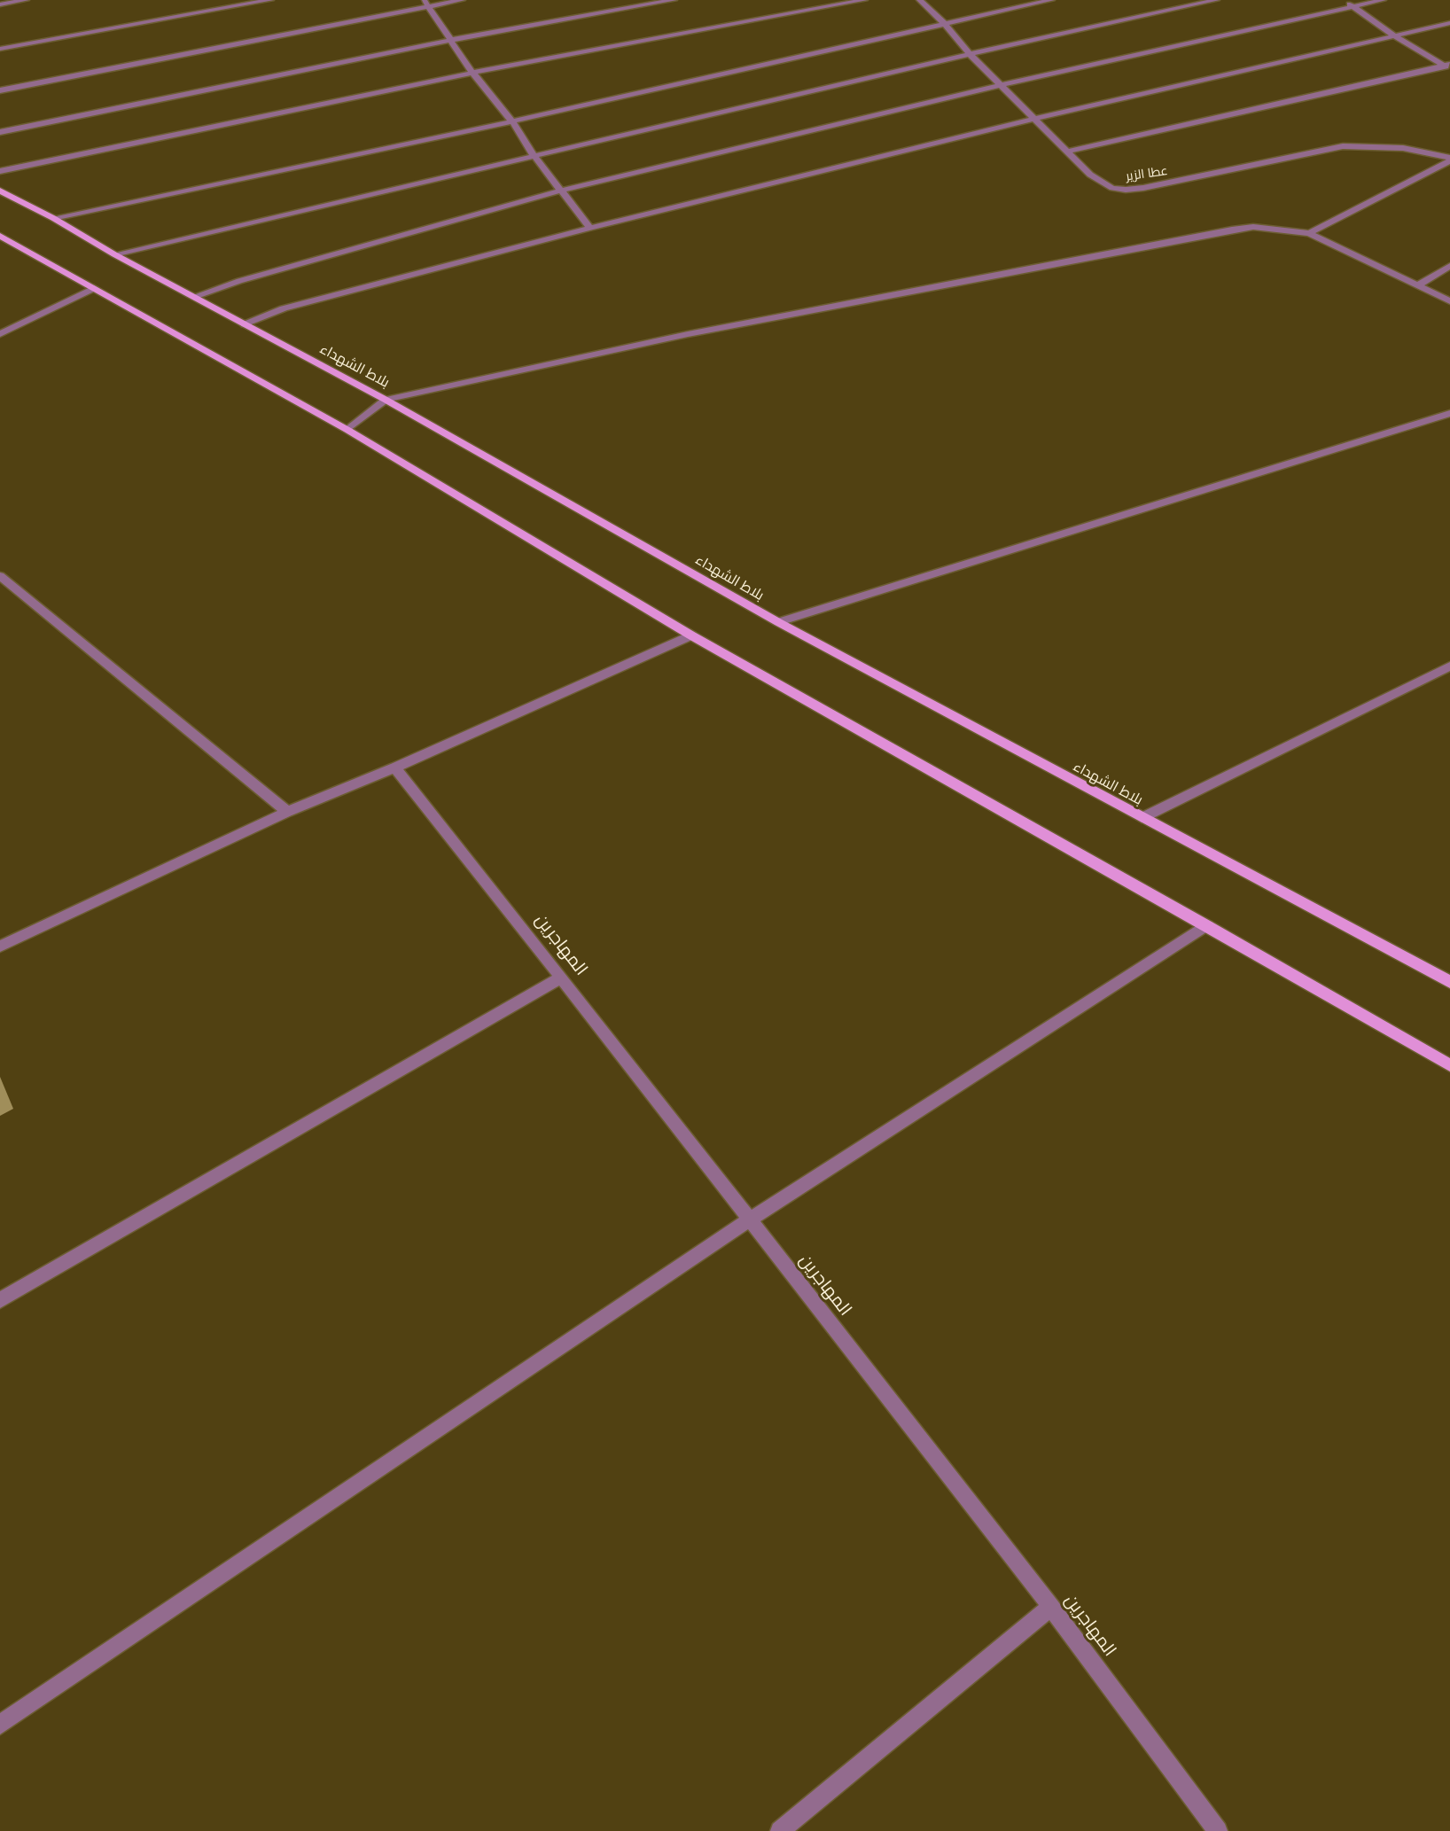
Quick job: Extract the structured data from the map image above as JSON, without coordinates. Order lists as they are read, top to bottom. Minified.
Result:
{"streets":{"main road":["بلاط الشهداء"],"street":["عطا الزير","المهاجرين"]}}
